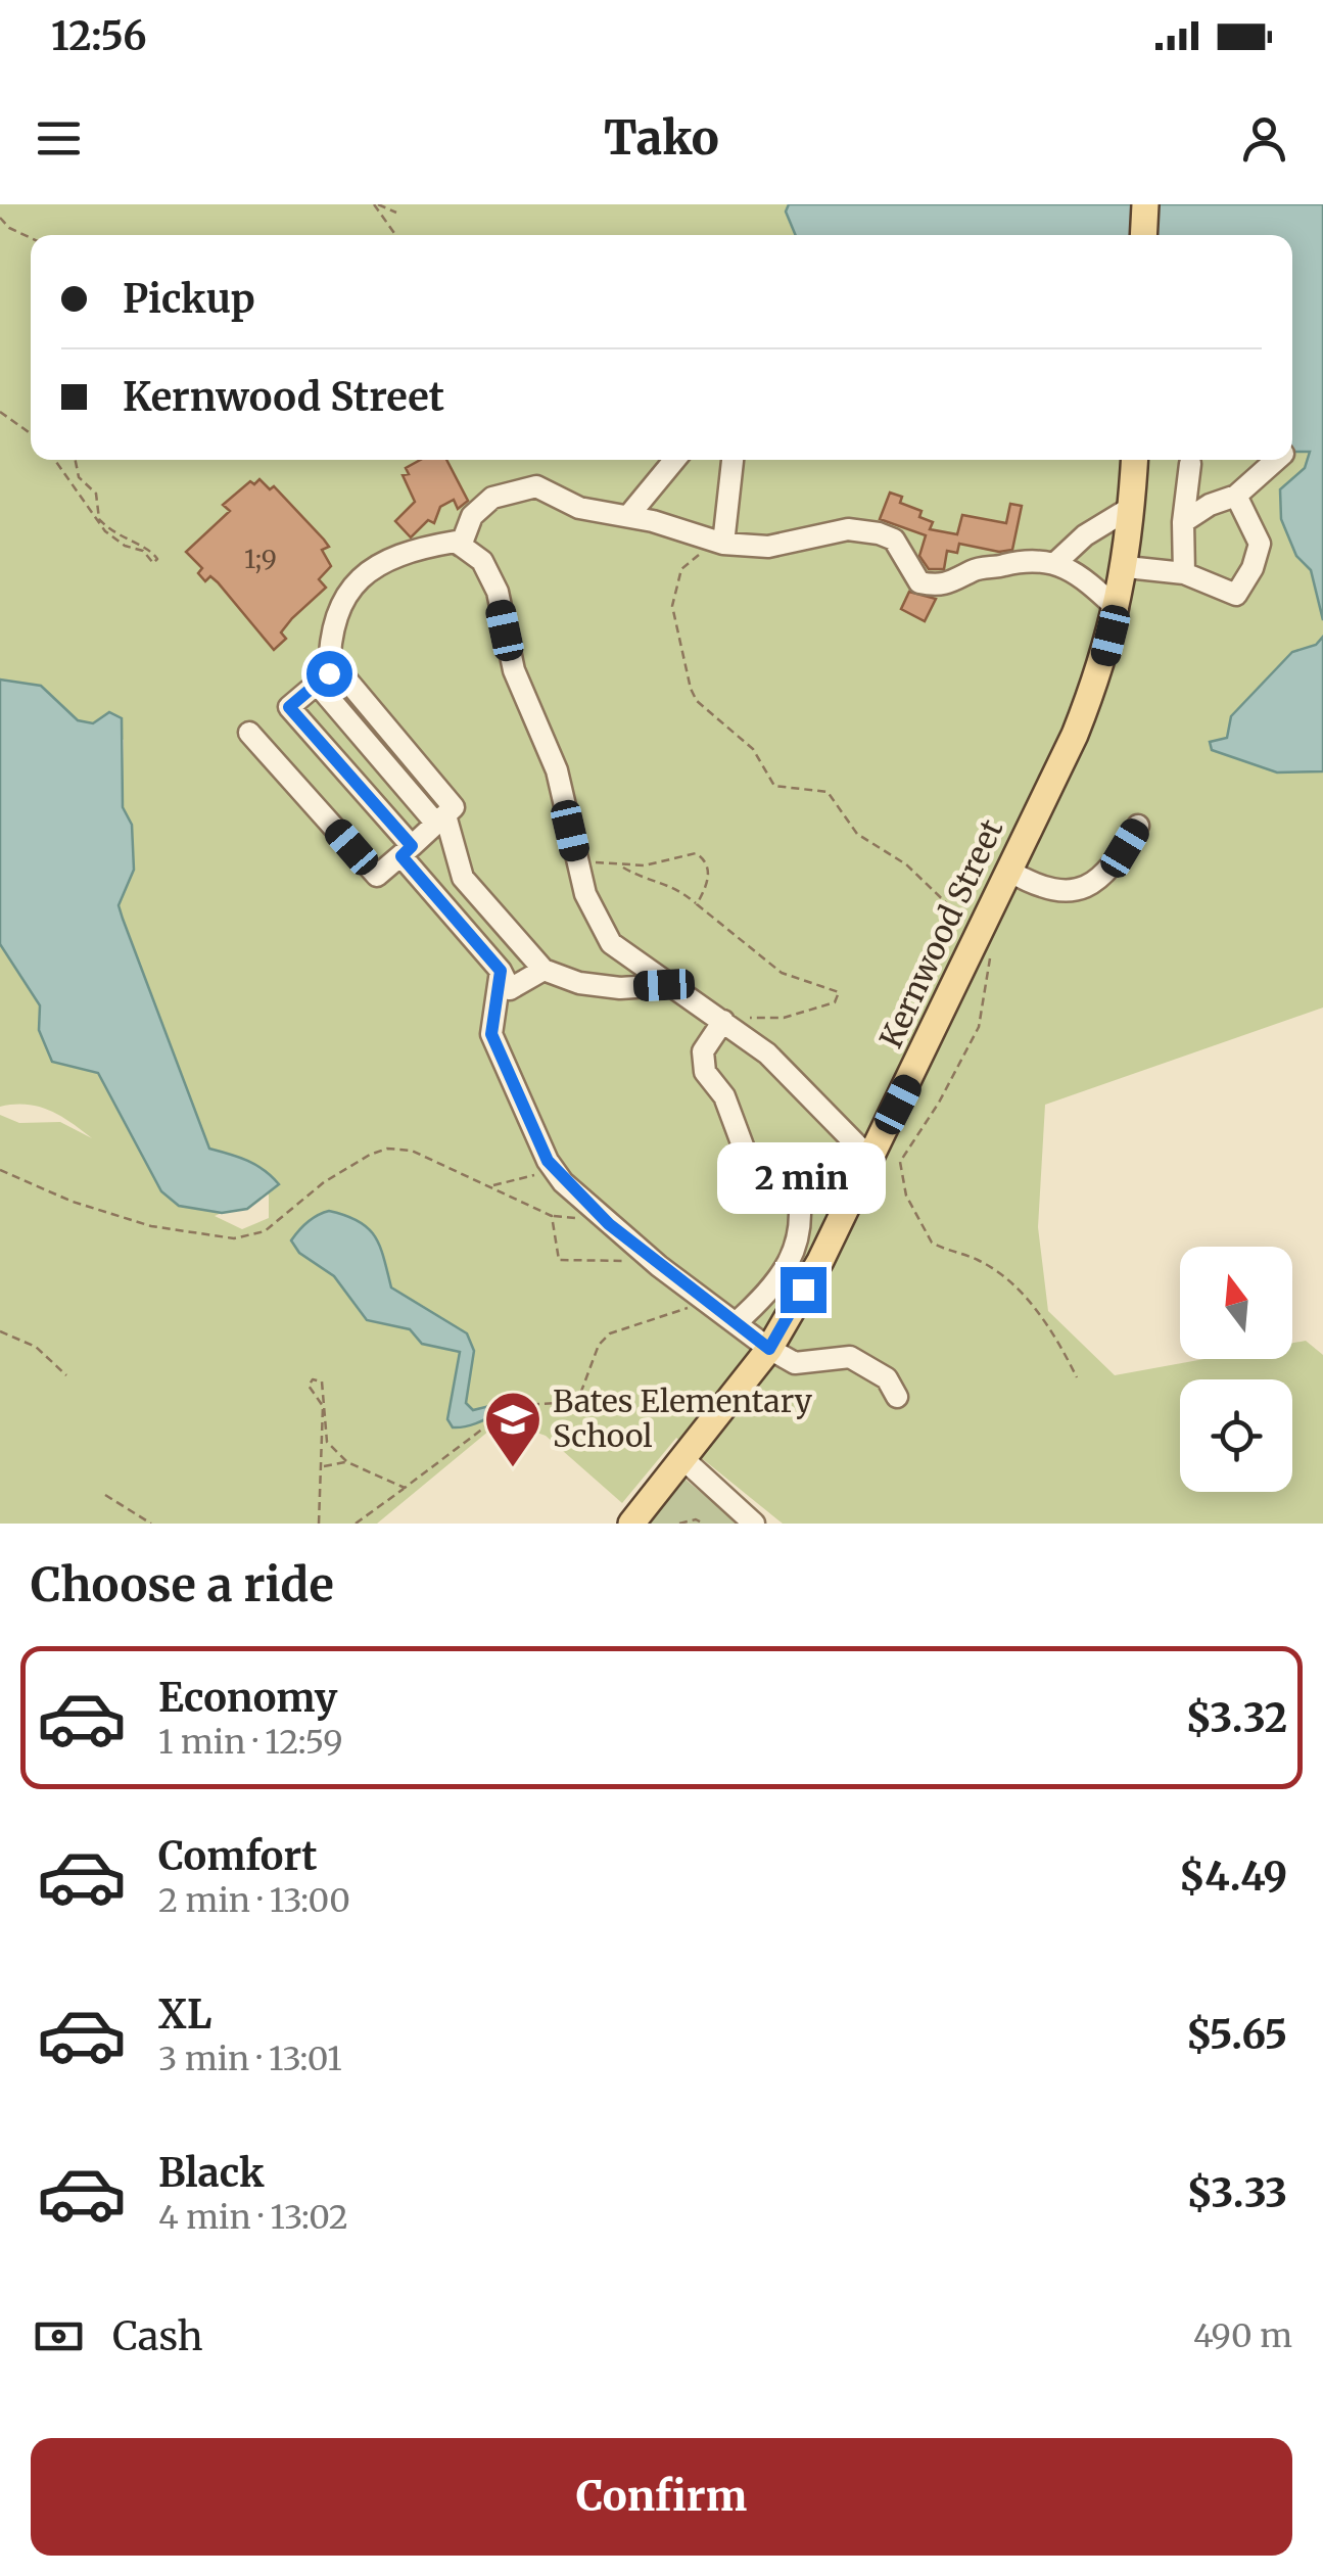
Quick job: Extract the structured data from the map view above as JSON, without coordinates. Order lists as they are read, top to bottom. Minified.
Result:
{"streets":{"main road":["Kernwood Street"]},"places":{"school or university":["Bates Elementary School"]},"house_numbers":["1;9"],"north":"top","page":{"status":"12:56","header":"Tako","banner":["Pickup","Kernwood Street"],"bubble":"2 min","heading":"Choose a ride","list":[{"name":"Economy","note":"1 min · 12:59","value":"$3.32"},{"name":"Comfort","note":"2 min · 13:00","value":"$4.49"},{"name":"XL","note":"3 min · 13:01","value":"$5.65"},{"name":"Black","note":"4 min · 13:02","value":"$3.33"}],"pay":["Cash","490 m"],"buttons":"Confirm"}}
